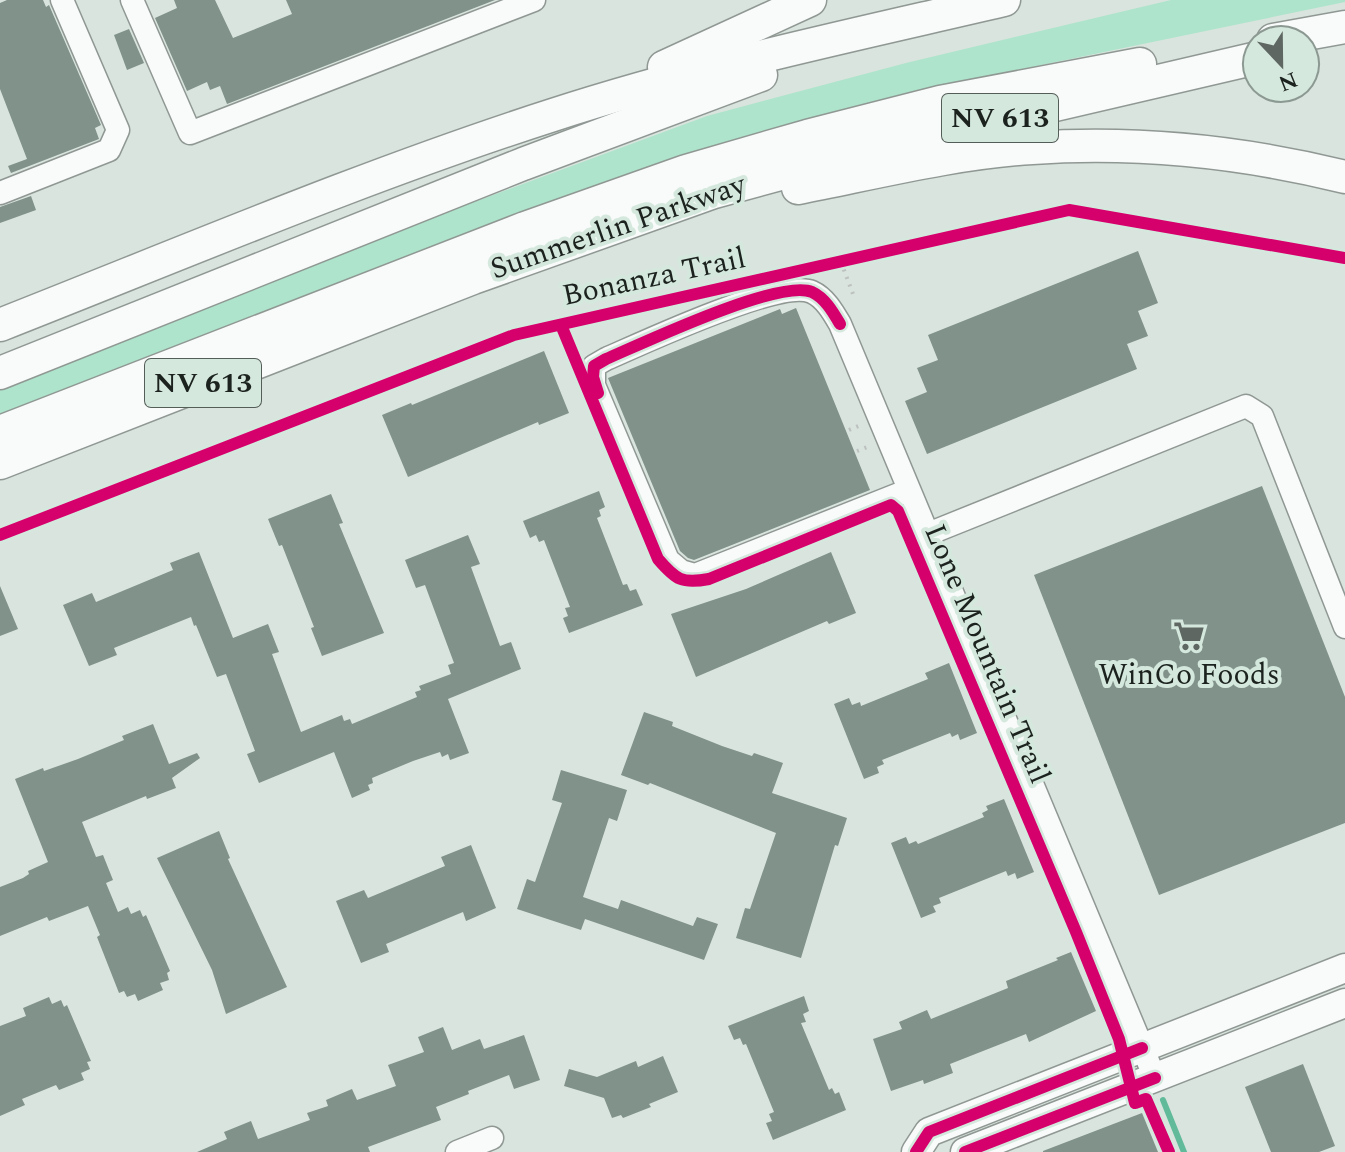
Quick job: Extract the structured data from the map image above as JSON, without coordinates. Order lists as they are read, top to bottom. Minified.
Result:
{"streets":{"highway":["NV 613","Summerlin Parkway"],"cycle path":["Bonanza Trail"]},"places":{"supermarket":["WinCo Foods"]},"north":"bottom"}
